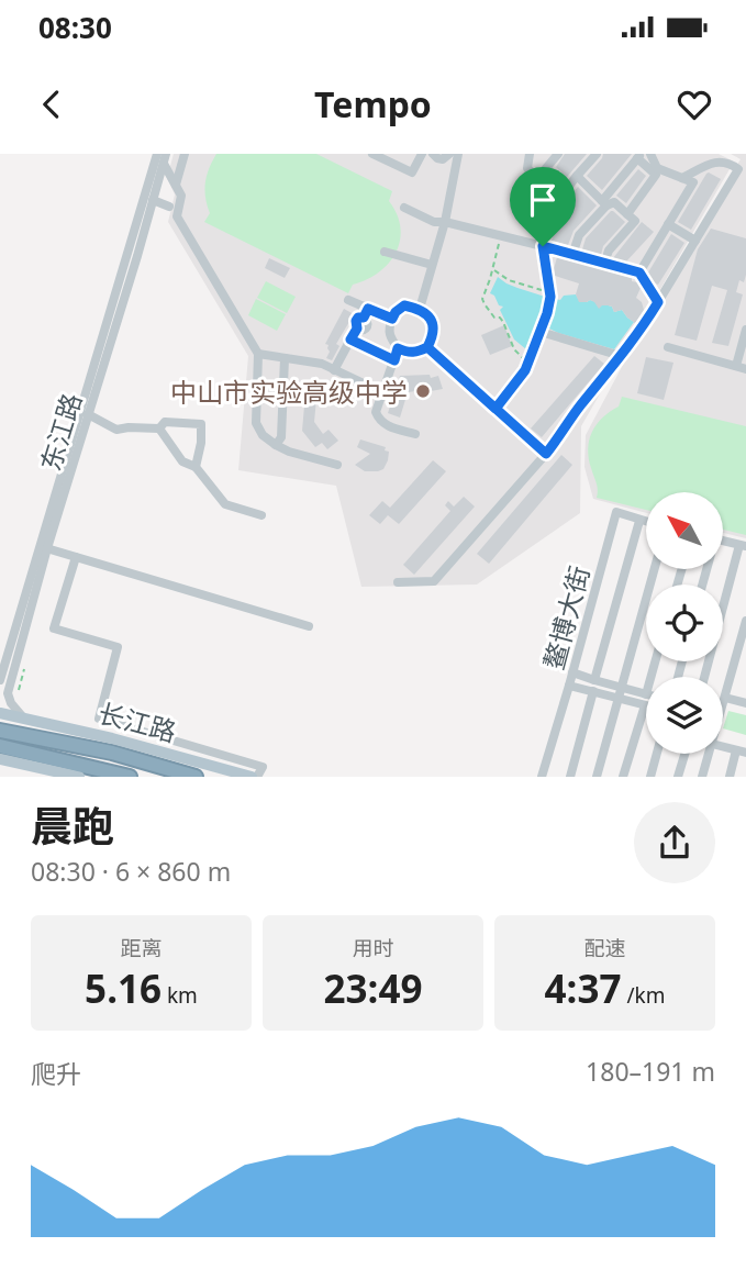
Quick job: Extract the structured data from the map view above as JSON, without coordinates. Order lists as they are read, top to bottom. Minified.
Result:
{"streets":{"highway":["长江路"],"street":["东江路","鳌博大街"]},"crossings":[["东江路","长江路"]],"places":["中山市实验高级中学"],"north":"top left","page":{"status":"08:30","header":"Tempo","heading":["晨跑","08:30 · 6 × 860 m"],"stats":[["距离","5.16 km"],["用时","23:49"],["配速","4:37 /km"]],"chart":["爬升","180–191 m"]}}
